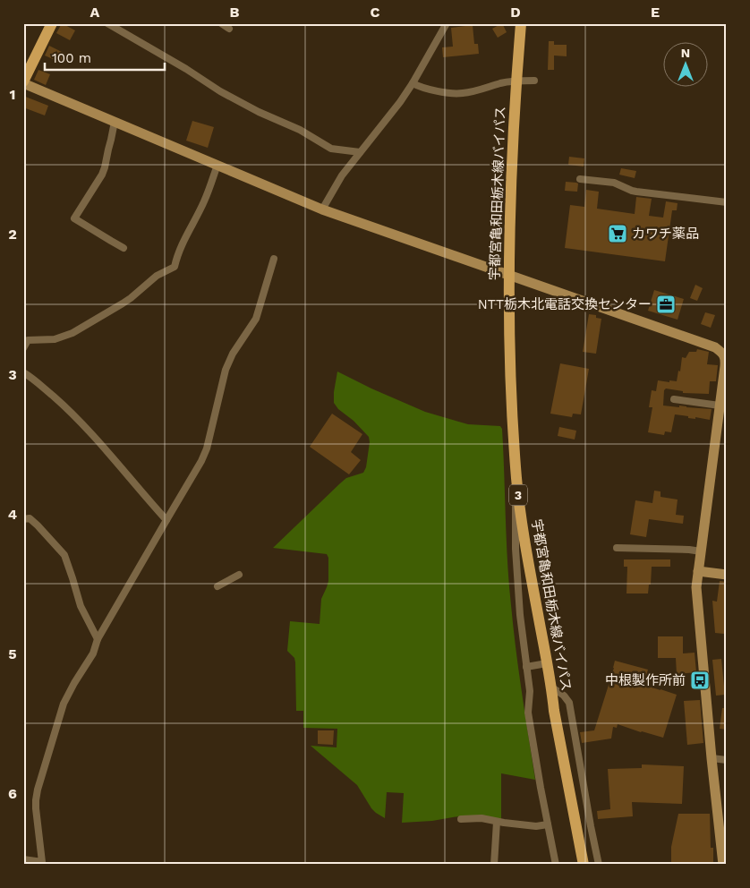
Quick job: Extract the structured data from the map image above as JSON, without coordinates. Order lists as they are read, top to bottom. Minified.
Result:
{"streets":{"main road":["宇都宮亀和田栃木線バイパス","3"]},"places":{"supermarket":["カワチ薬品"],"office":["NTT栃木北電話交換センター"],"bus stop":["中根製作所前"]},"scale_bar":"100 m","north":"top","grid":{"columns":["A","B","C","D","E"],"rows":["1","2","3","4","5","6"]}}
